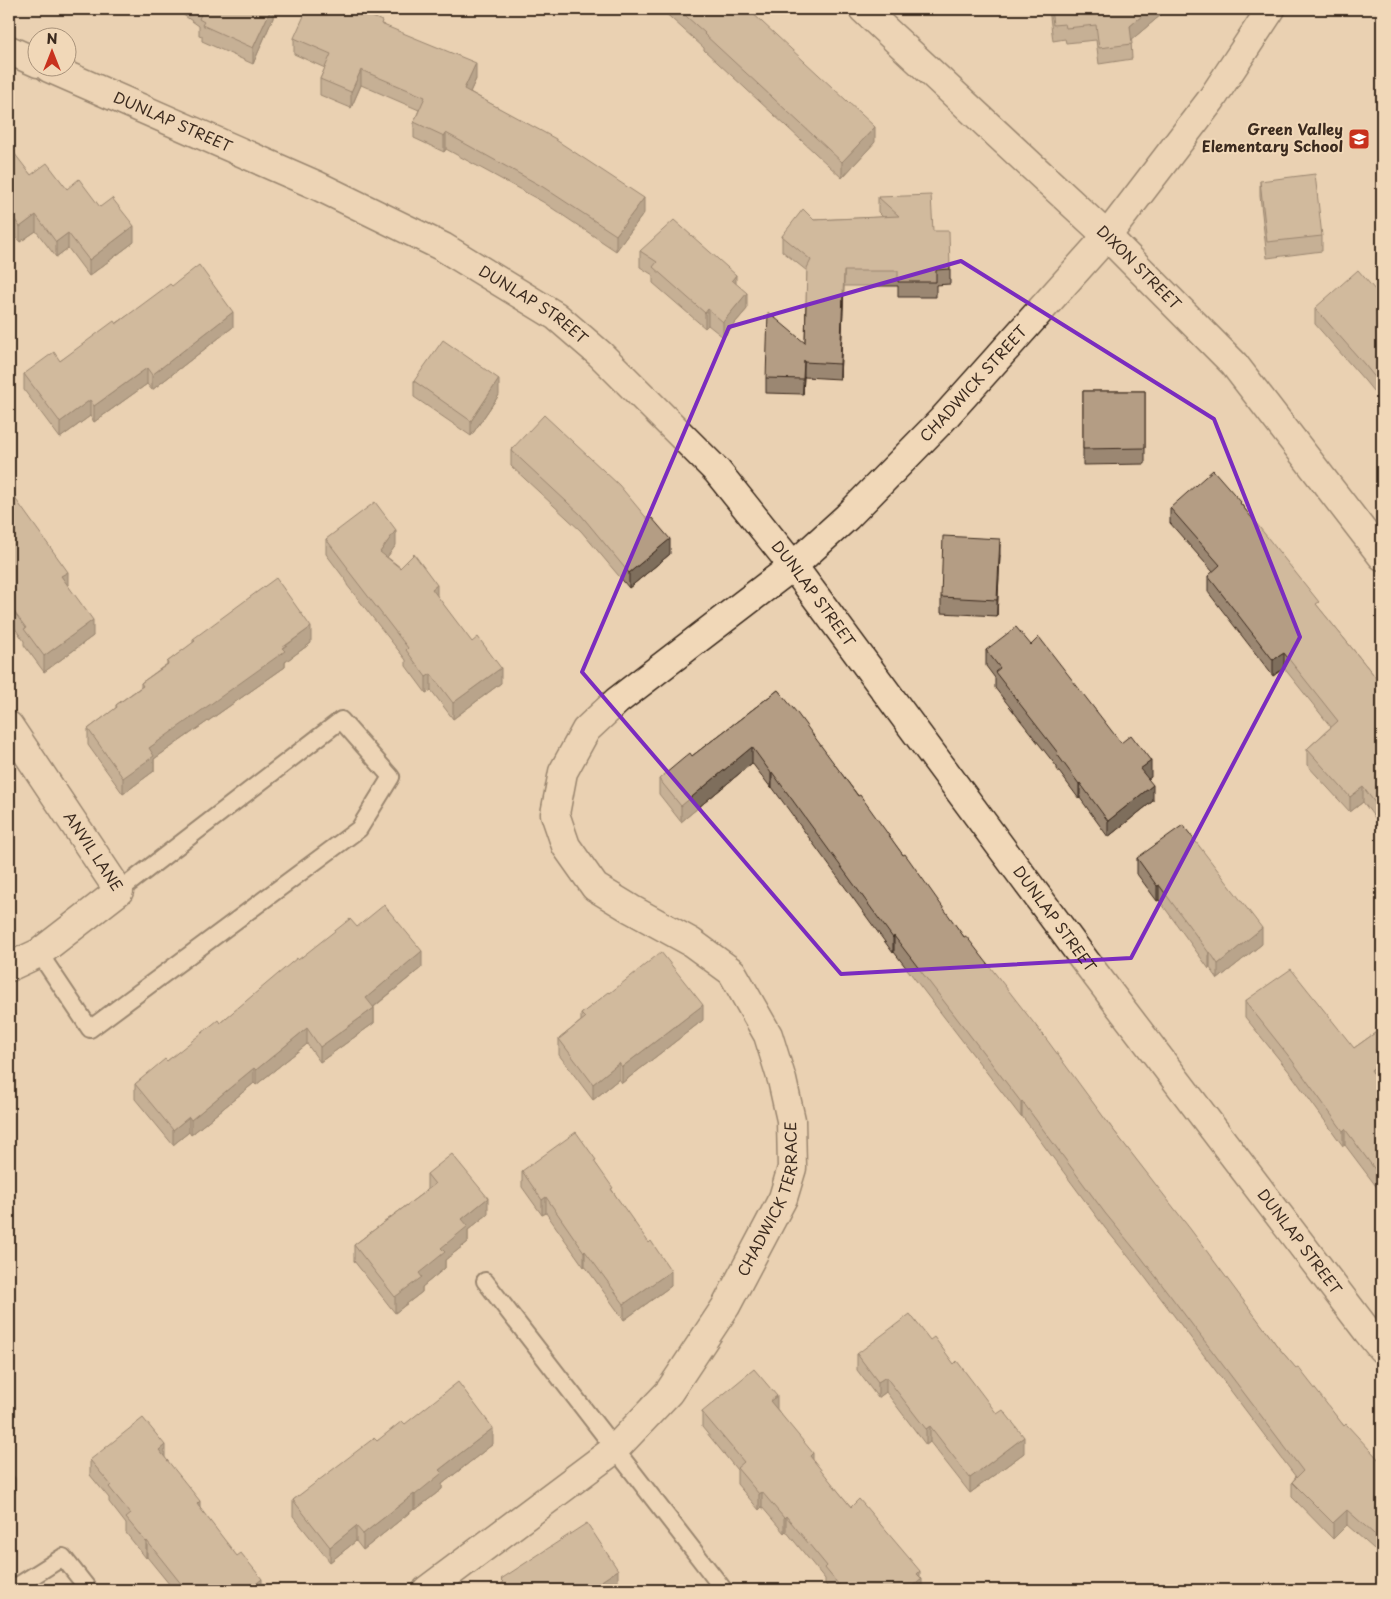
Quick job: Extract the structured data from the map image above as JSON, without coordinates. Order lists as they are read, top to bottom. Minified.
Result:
{"streets":{"street":["DUNLAP STREET","DIXON STREET","CHADWICK STREET","ANVIL LANE","CHADWICK TERRACE"]},"crossings":[["DUNLAP STREET","CHADWICK STREET"],["DIXON STREET","CHADWICK STREET"],["CHADWICK STREET","CHADWICK TERRACE"]],"places":{"school or university":["Green Valley Elementary School"]},"north":"top"}
